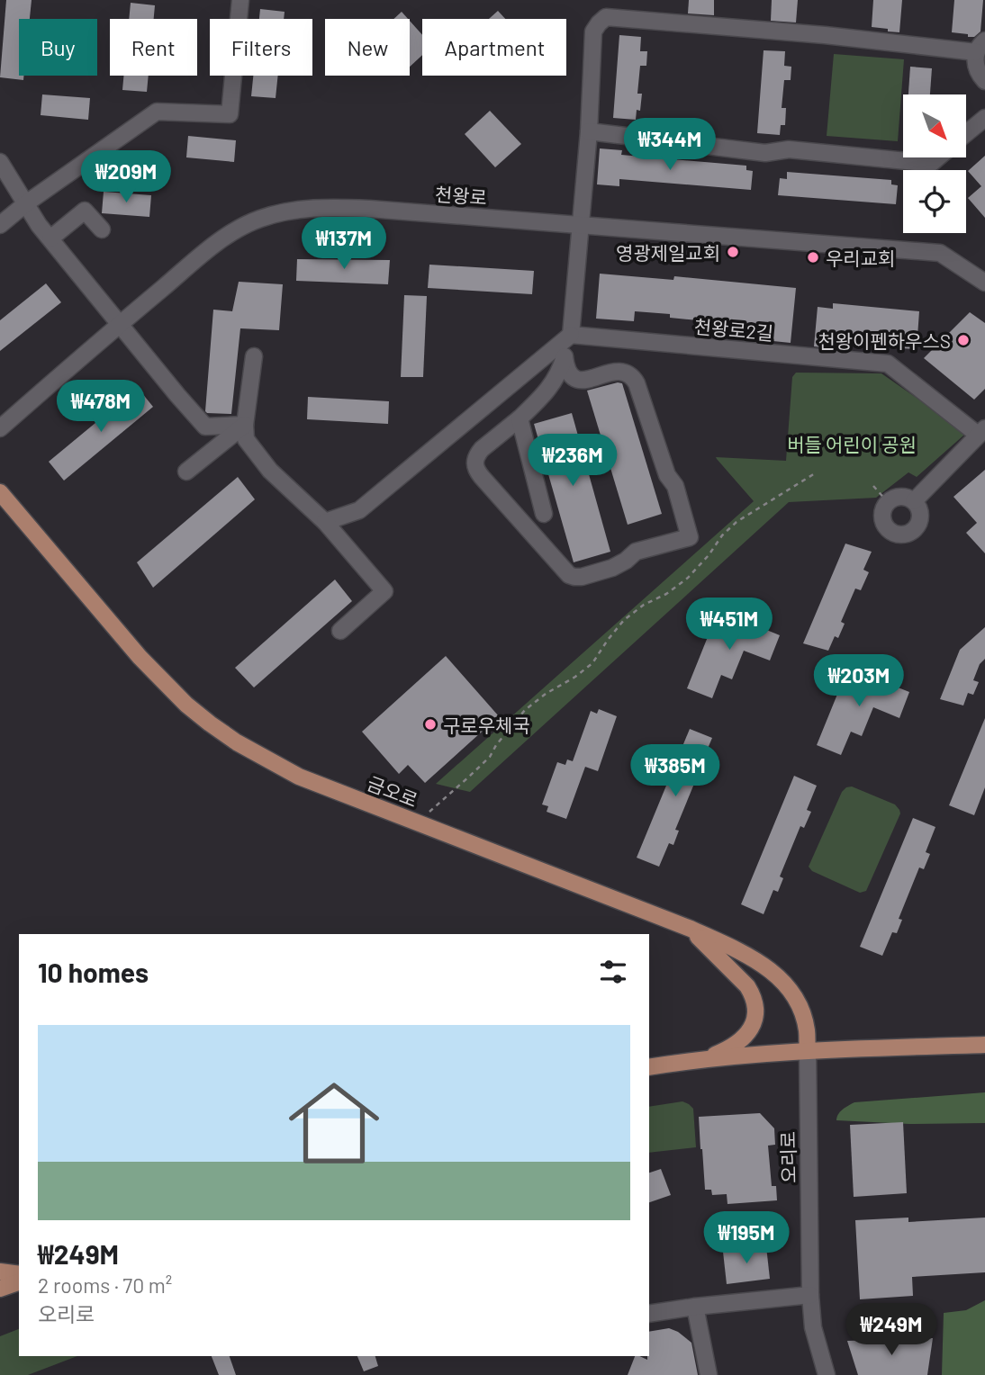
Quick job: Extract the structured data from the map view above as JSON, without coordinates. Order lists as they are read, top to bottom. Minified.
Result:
{"streets":{"main road":["금오로"],"street":["천왕로","천왕로2길","오리로"]},"crossings":[["금오로","오리로"]],"parks":["버들 어린이 공원"],"places":["영광제일교회","우리교회","천왕이펜하우스S","구로우체국"],"north":"bottom right","page":{"chip":["Buy","Rent","Filters","New","Apartment"],"price":["₩344M","₩209M","₩137M","₩478M","₩236M","₩451M","₩203M","₩385M","₩195M","₩249M"],"heading":"10 homes","list":[{"name":"₩249M","note":"2 rooms · 70 m² · 오리로"}]}}
